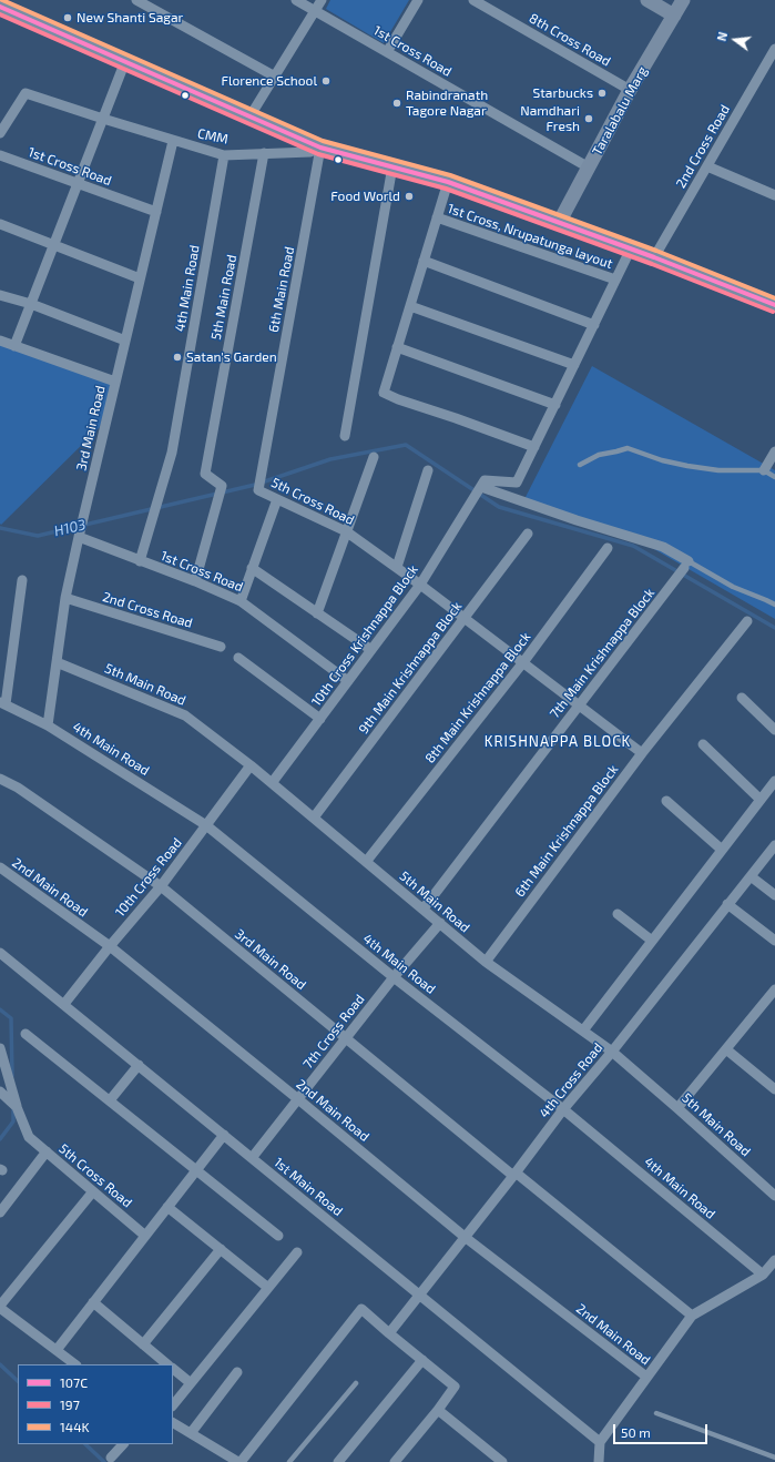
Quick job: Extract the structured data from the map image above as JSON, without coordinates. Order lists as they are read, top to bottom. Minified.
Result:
{"streets":{"street":["8th Cross Road","1st Cross Road","Taralabalu Marg","CMM","2nd Cross Road","1st Cross, Nrupatunga layout","4th Main Road","6th Main Road","5th Main Road","3rd Main Road","5th Cross Road","10th Cross Krishnappa Block","7th Main Krishnappa Block","9th Main Krishnappa Block","8th Main Krishnappa Block","6th Main Krishnappa Block","10th Cross Road","2nd Main Road","7th Cross Road","4th Cross Road","1st Main Road"]},"crossings":[["8th Cross Road","Taralabalu Marg"],["1st Cross Road","Taralabalu Marg"],["1st Cross Road","4th Main Road"],["1st Cross Road","5th Main Road"],["1st Cross Road","3rd Main Road"],["1st Cross Road","10th Cross Krishnappa Block"],["CMM","4th Main Road"],["CMM","6th Main Road"],["CMM","5th Main Road"],["CMM","3rd Main Road"],["2nd Cross Road","3rd Main Road"],["4th Main Road","3rd Main Road"],["4th Main Road","10th Cross Road"],["4th Main Road","7th Cross Road"],["4th Main Road","4th Cross Road"],["6th Main Road","5th Cross Road"],["5th Main Road","3rd Main Road"],["5th Main Road","10th Cross Krishnappa Block"],["5th Main Road","7th Main Krishnappa Block"],["5th Main Road","9th Main Krishnappa Block"],["5th Main Road","8th Main Krishnappa Block"],["5th Main Road","6th Main Krishnappa Block"],["5th Main Road","10th Cross Road"],["5th Main Road","7th Cross Road"],["5th Main Road","4th Cross Road"],["3rd Main Road","10th Cross Road"],["3rd Main Road","7th Cross Road"],["3rd Main Road","4th Cross Road"],["5th Cross Road","10th Cross Krishnappa Block"],["10th Cross Road","2nd Main Road"],["10th Cross Road","1st Main Road"],["2nd Main Road","7th Cross Road"],["2nd Main Road","4th Cross Road"],["7th Cross Road","1st Main Road"],["4th Cross Road","1st Main Road"]],"districts":["KRISHNAPPA BLOCK"],"water":["H103"],"places":["New Shanti Sagar","Florence School","Starbucks","Rabindranath Tagore Nagar","Namdhari Fresh","Food World","Satan's Garden"],"lines":["transit line 144K","transit line 107C","transit line 197"],"legend":["107C","197","144K"],"scale_bar":"50 m","north":"left"}
